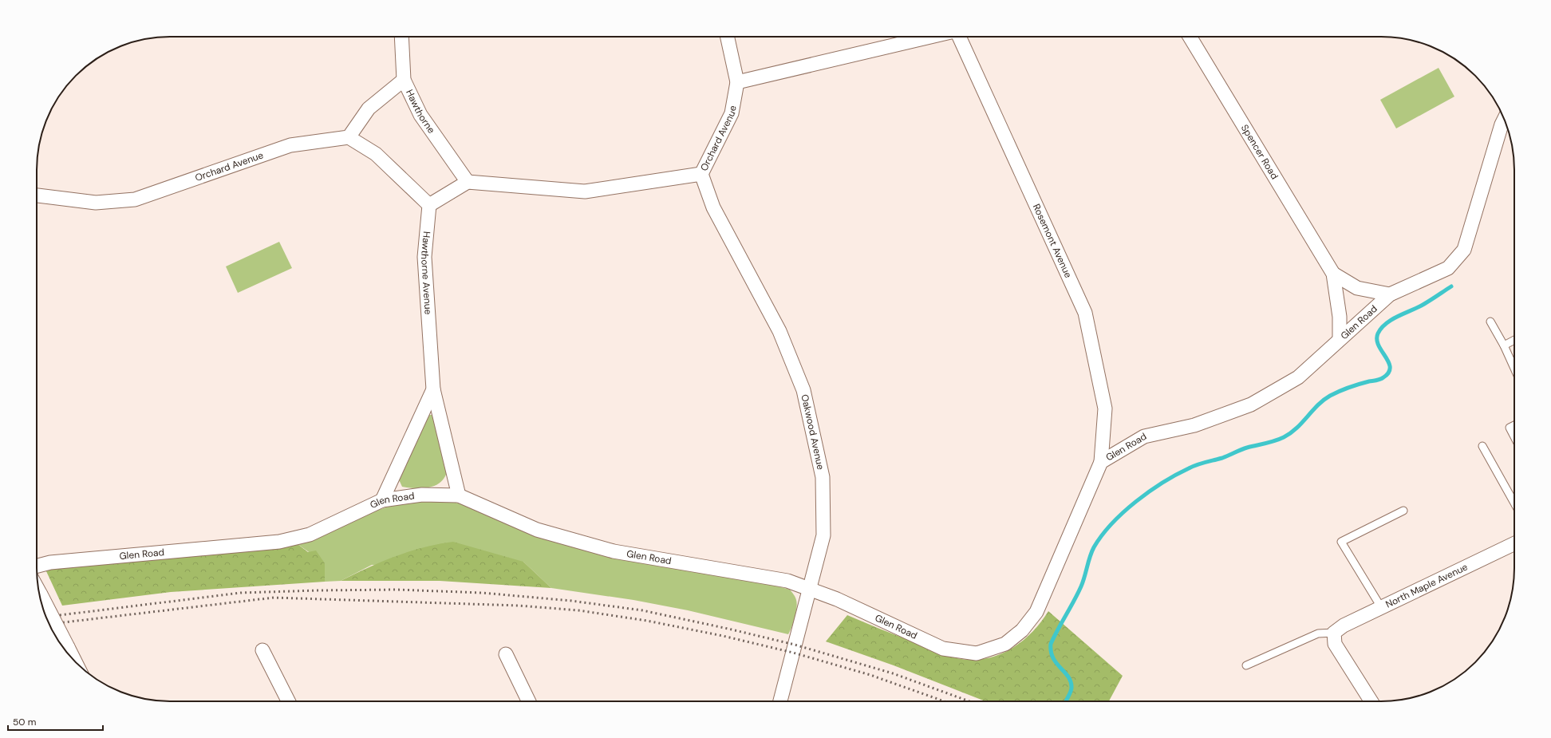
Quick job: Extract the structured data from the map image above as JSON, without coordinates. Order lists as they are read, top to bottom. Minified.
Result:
{"streets":{"street":["Hawthorne","Orchard Avenue","Spencer Road","Rosemont Avenue","Hawthorne Avenue","Glen Road","Oakwood Avenue","North Maple Avenue"]},"crossings":[["Hawthorne","Orchard Avenue"],["Orchard Avenue","Oakwood Avenue"],["Spencer Road","Glen Road"],["Rosemont Avenue","Glen Road"],["Hawthorne Avenue","Glen Road"],["Glen Road","Oakwood Avenue"]],"scale_bar":"50 m"}
